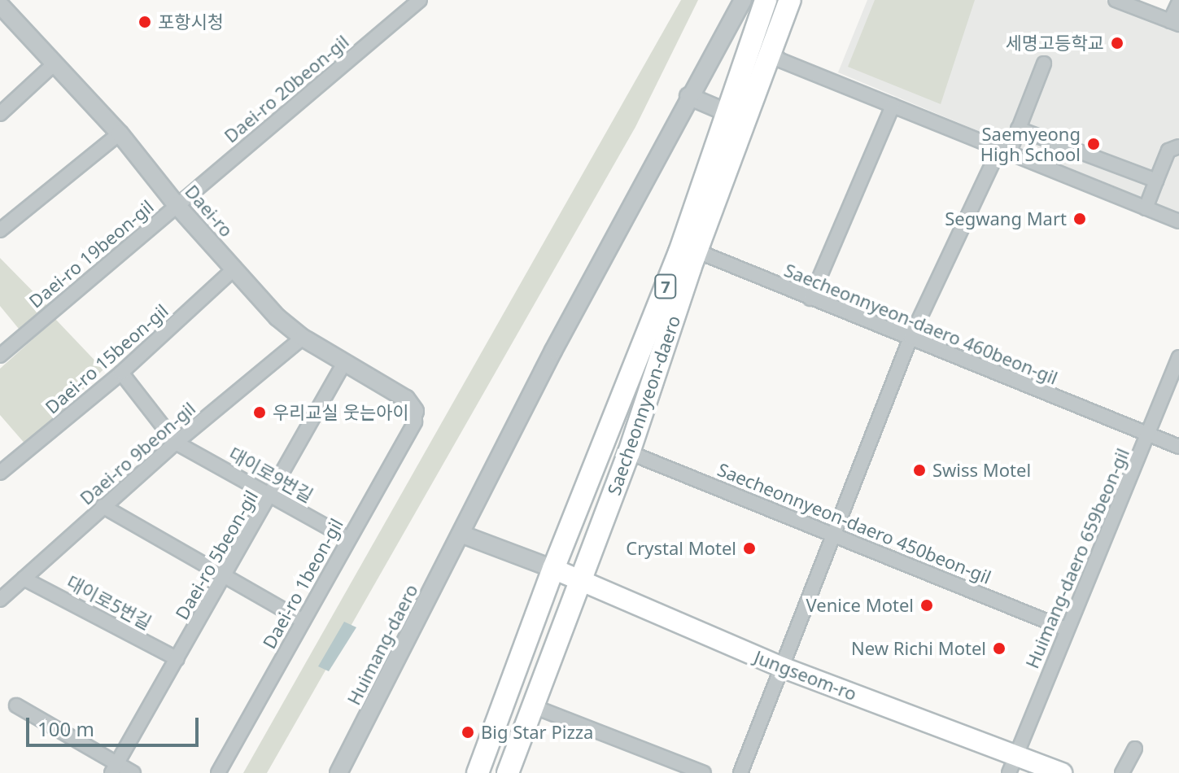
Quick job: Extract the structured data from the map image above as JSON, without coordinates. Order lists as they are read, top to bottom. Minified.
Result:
{"streets":{"main road":["7","Saecheonnyeon-daero","Jungseom-ro"],"street":["Daei-ro 20beon-gil","Daei-ro","Daei-ro 19beon-gil","Saecheonnyeon-daero 460beon-gil","Daei-ro 15beon-gil","Daei-ro 9beon-gil","대이로9번길","Saecheonnyeon-daero 450beon-gil","Daei-ro 5beon-gil","Huimang-daero 659beon-gil","Daei-ro 1beon-gil","대이로5번길","Huimang-daero"]},"crossings":[["Daei-ro 20beon-gil","Daei-ro"],["Daei-ro 20beon-gil","Daei-ro 19beon-gil"],["Daei-ro","Daei-ro 19beon-gil"],["Daei-ro","Daei-ro 15beon-gil"],["Daei-ro","Daei-ro 9beon-gil"],["Daei-ro","Daei-ro 5beon-gil"],["Daei-ro","Daei-ro 1beon-gil"],["Saecheonnyeon-daero 460beon-gil","Saecheonnyeon-daero"],["Saecheonnyeon-daero 460beon-gil","Huimang-daero 659beon-gil"],["Saecheonnyeon-daero","Saecheonnyeon-daero 450beon-gil"],["Saecheonnyeon-daero","Jungseom-ro"],["Daei-ro 9beon-gil","대이로9번길"],["Daei-ro 9beon-gil","대이로5번길"],["대이로9번길","Daei-ro 5beon-gil"],["대이로9번길","Daei-ro 1beon-gil"],["Saecheonnyeon-daero 450beon-gil","Huimang-daero 659beon-gil"],["Daei-ro 5beon-gil","대이로5번길"],["Huimang-daero 659beon-gil","Jungseom-ro"]],"places":["포항시청","세명고등학교","Saemyeong High School","Segwang Mart","우리교실 웃는아이","Swiss Motel","Crystal Motel","Venice Motel","New Richi Motel","Big Star Pizza"],"scale_bar":"100 m"}
